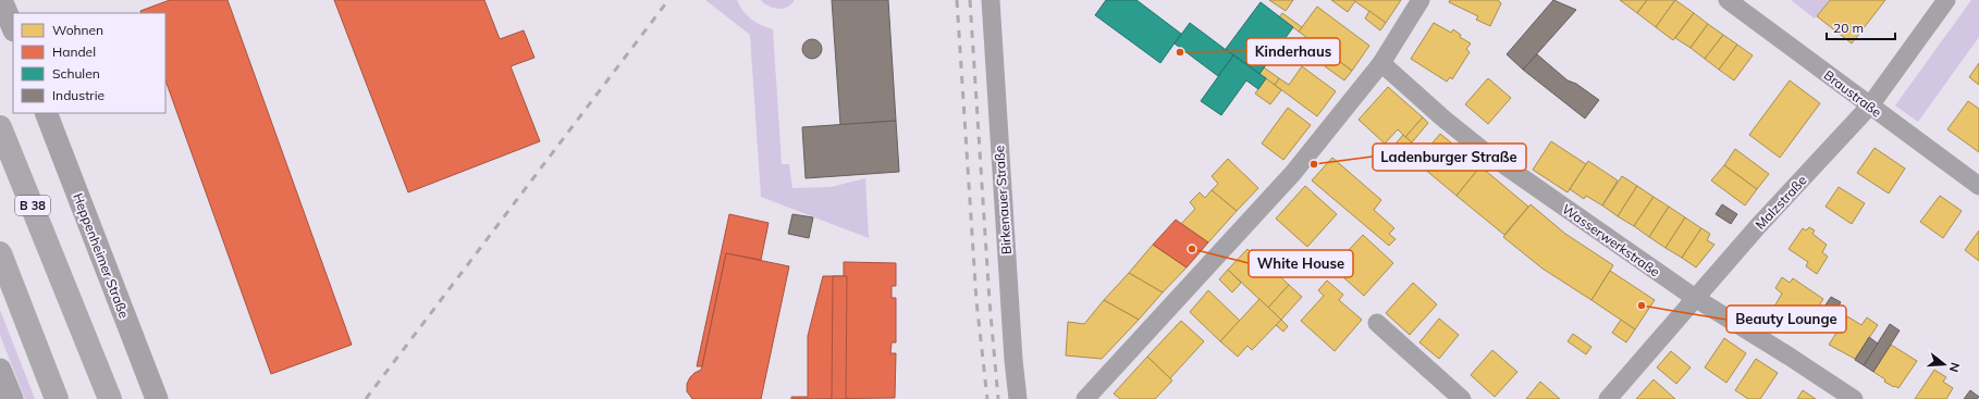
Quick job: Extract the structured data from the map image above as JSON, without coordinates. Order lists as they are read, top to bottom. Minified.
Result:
{"streets":{"highway":["B 38"],"street":["Braustraße","Birkenauer Straße","Malzstraße","Wasserwerkstraße","Heppenheimer Straße"]},"crossings":[["Braustraße","Malzstraße"],["Malzstraße","Wasserwerkstraße"]],"places":["Kinderhaus","Ladenburger Straße","White House","Beauty Lounge"],"legend":["Wohnen","Handel","Schulen","Industrie"],"scale_bar":"20 m","north":"right"}
